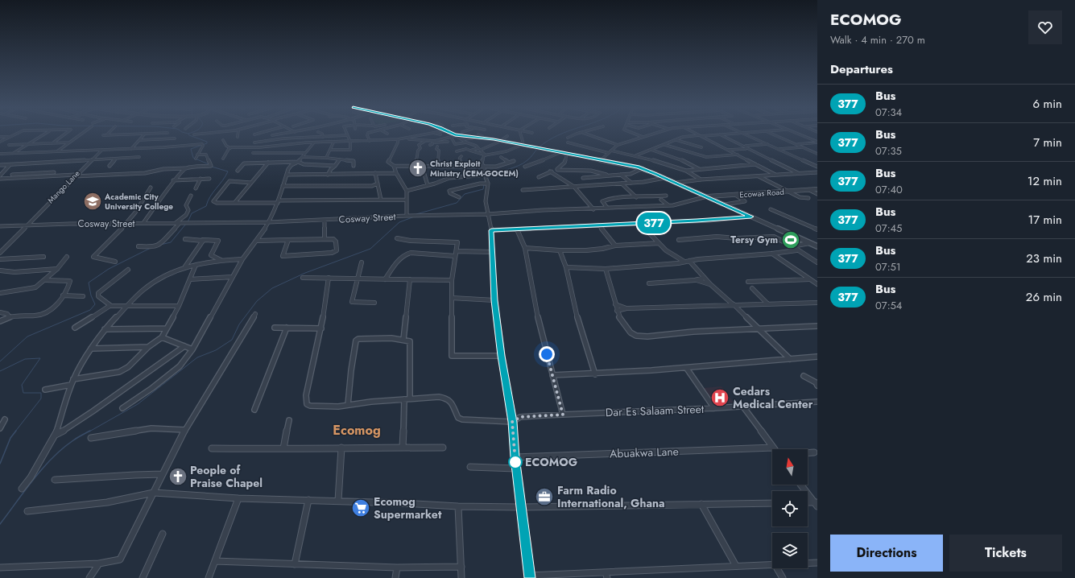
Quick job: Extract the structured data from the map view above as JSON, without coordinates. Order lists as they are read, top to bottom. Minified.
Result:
{"streets":{"street":["Mango Lane","Ecowas Road","Cosway Street","Dar Es Salaam Street","Abuakwa Lane"]},"crossings":[["Mango Lane","Cosway Street"],["Ecowas Road","Cosway Street"]],"districts":["Ecomog"],"places":{"church":["Christ Exploit Ministry (CEM-GOCEM)","People of Praise Chapel"],"school or university":["Academic City University College"],"sports":["Tersy Gym"],"hospital":["Cedars Medical Center"],"other":["ECOMOG"],"office":["Farm Radio International, Ghana"],"supermarket":["Ecomog Supermarket"]},"lines":["bus line 377"],"north":"top","page":{"on_map":"377","heading":[["ECOMOG","Walk · 4 min · 270 m"],"Departures"],"list":[{"mark":"377","name":"Bus","note":"07:34","value":"6 min"},{"mark":"377","name":"Bus","note":"07:35","value":"7 min"},{"mark":"377","name":"Bus","note":"07:40","value":"12 min"},{"mark":"377","name":"Bus","note":"07:45","value":"17 min"},{"mark":"377","name":"Bus","note":"07:51","value":"23 min"},{"mark":"377","name":"Bus","note":"07:54","value":"26 min"}],"buttons":["Directions","Tickets"]}}
